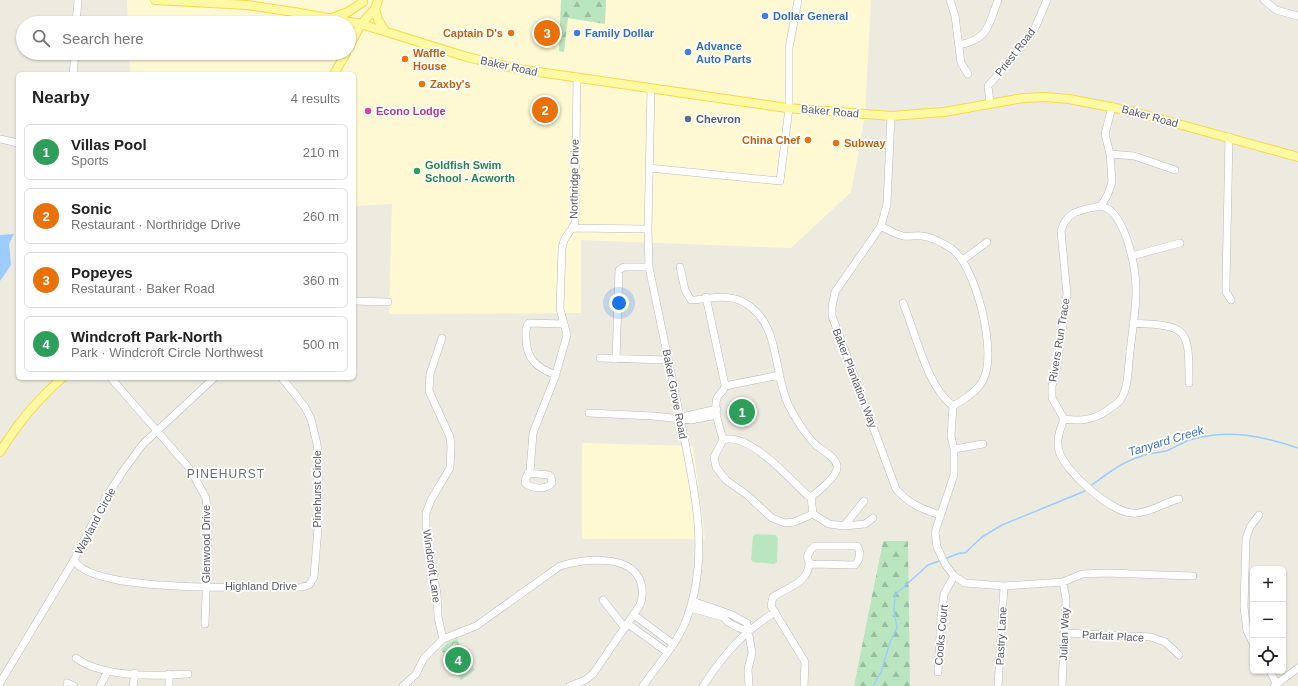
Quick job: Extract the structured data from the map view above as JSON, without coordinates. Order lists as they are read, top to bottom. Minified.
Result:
{"streets":{"main road":["Baker Road"],"street":["Priest Road","Northridge Drive","Rivers Run Trace","Baker Plantation Way","Baker Grove Road","Pinehurst Circle","Wayland Circle","Glenwood Drive","Windcroft Lane","Highland Drive","Julian Way","Cooks Court","Pastry Lane","Parfait Place"]},"crossings":[["Priest Road","Baker Road"],["Baker Road","Northridge Drive"],["Baker Road","Baker Plantation Way"],["Baker Road","Baker Grove Road"],["Northridge Drive","Baker Grove Road"],["Pinehurst Circle","Highland Drive"],["Wayland Circle","Glenwood Drive"],["Wayland Circle","Highland Drive"],["Glenwood Drive","Highland Drive"],["Julian Way","Parfait Place"]],"districts":["PINEHURST"],"water":["Tanyard Creek"],"places":["Dollar General","Captain D's","Family Dollar","Advance Auto Parts","Waffle House","Zaxby's","Econo Lodge","Chevron","China Chef","Subway","Goldfish Swim School - Acworth"],"page":{"search":"Search here","pins":["3","2","1","4"],"heading":["Nearby","4 results"],"list":[{"mark":"1","name":"Villas Pool","note":"Sports","value":"210 m"},{"mark":"2","name":"Sonic","note":"Restaurant · Northridge Drive","value":"260 m"},{"mark":"3","name":"Popeyes","note":"Restaurant · Baker Road","value":"360 m"},{"mark":"4","name":"Windcroft Park-North","note":"Park · Windcroft Circle Northwest","value":"500 m"}],"map_buttons":["+","−"]}}
